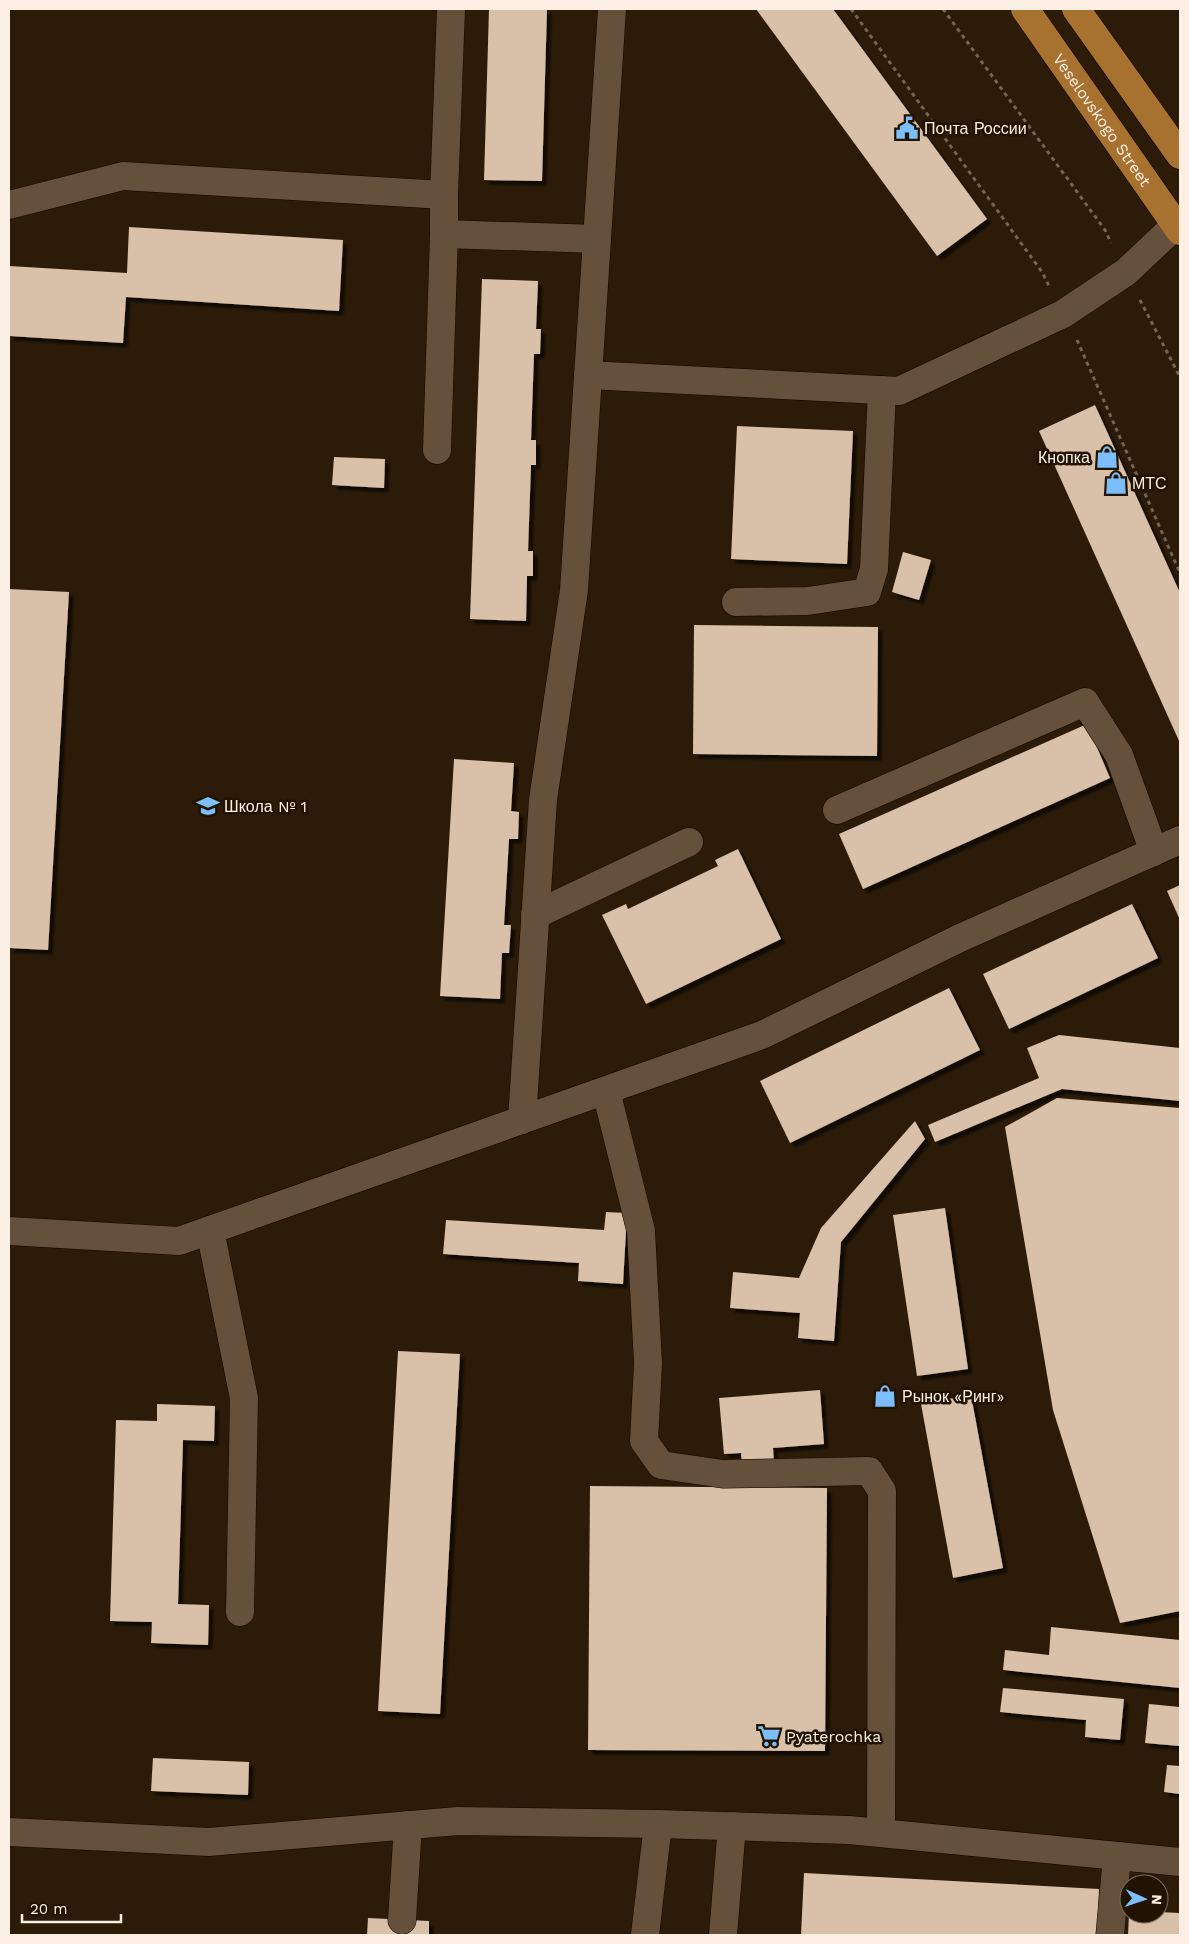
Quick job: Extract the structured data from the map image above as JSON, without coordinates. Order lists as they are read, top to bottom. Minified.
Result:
{"streets":{"main road":["Veselovskogo Street"]},"places":{"public building":["Почта России"],"shop":["Кнопка","МТС","Рынок «Ринг»"],"school or university":["Школа № 1"],"supermarket":["Pyaterochka"]},"scale_bar":"20 m","north":"right"}
